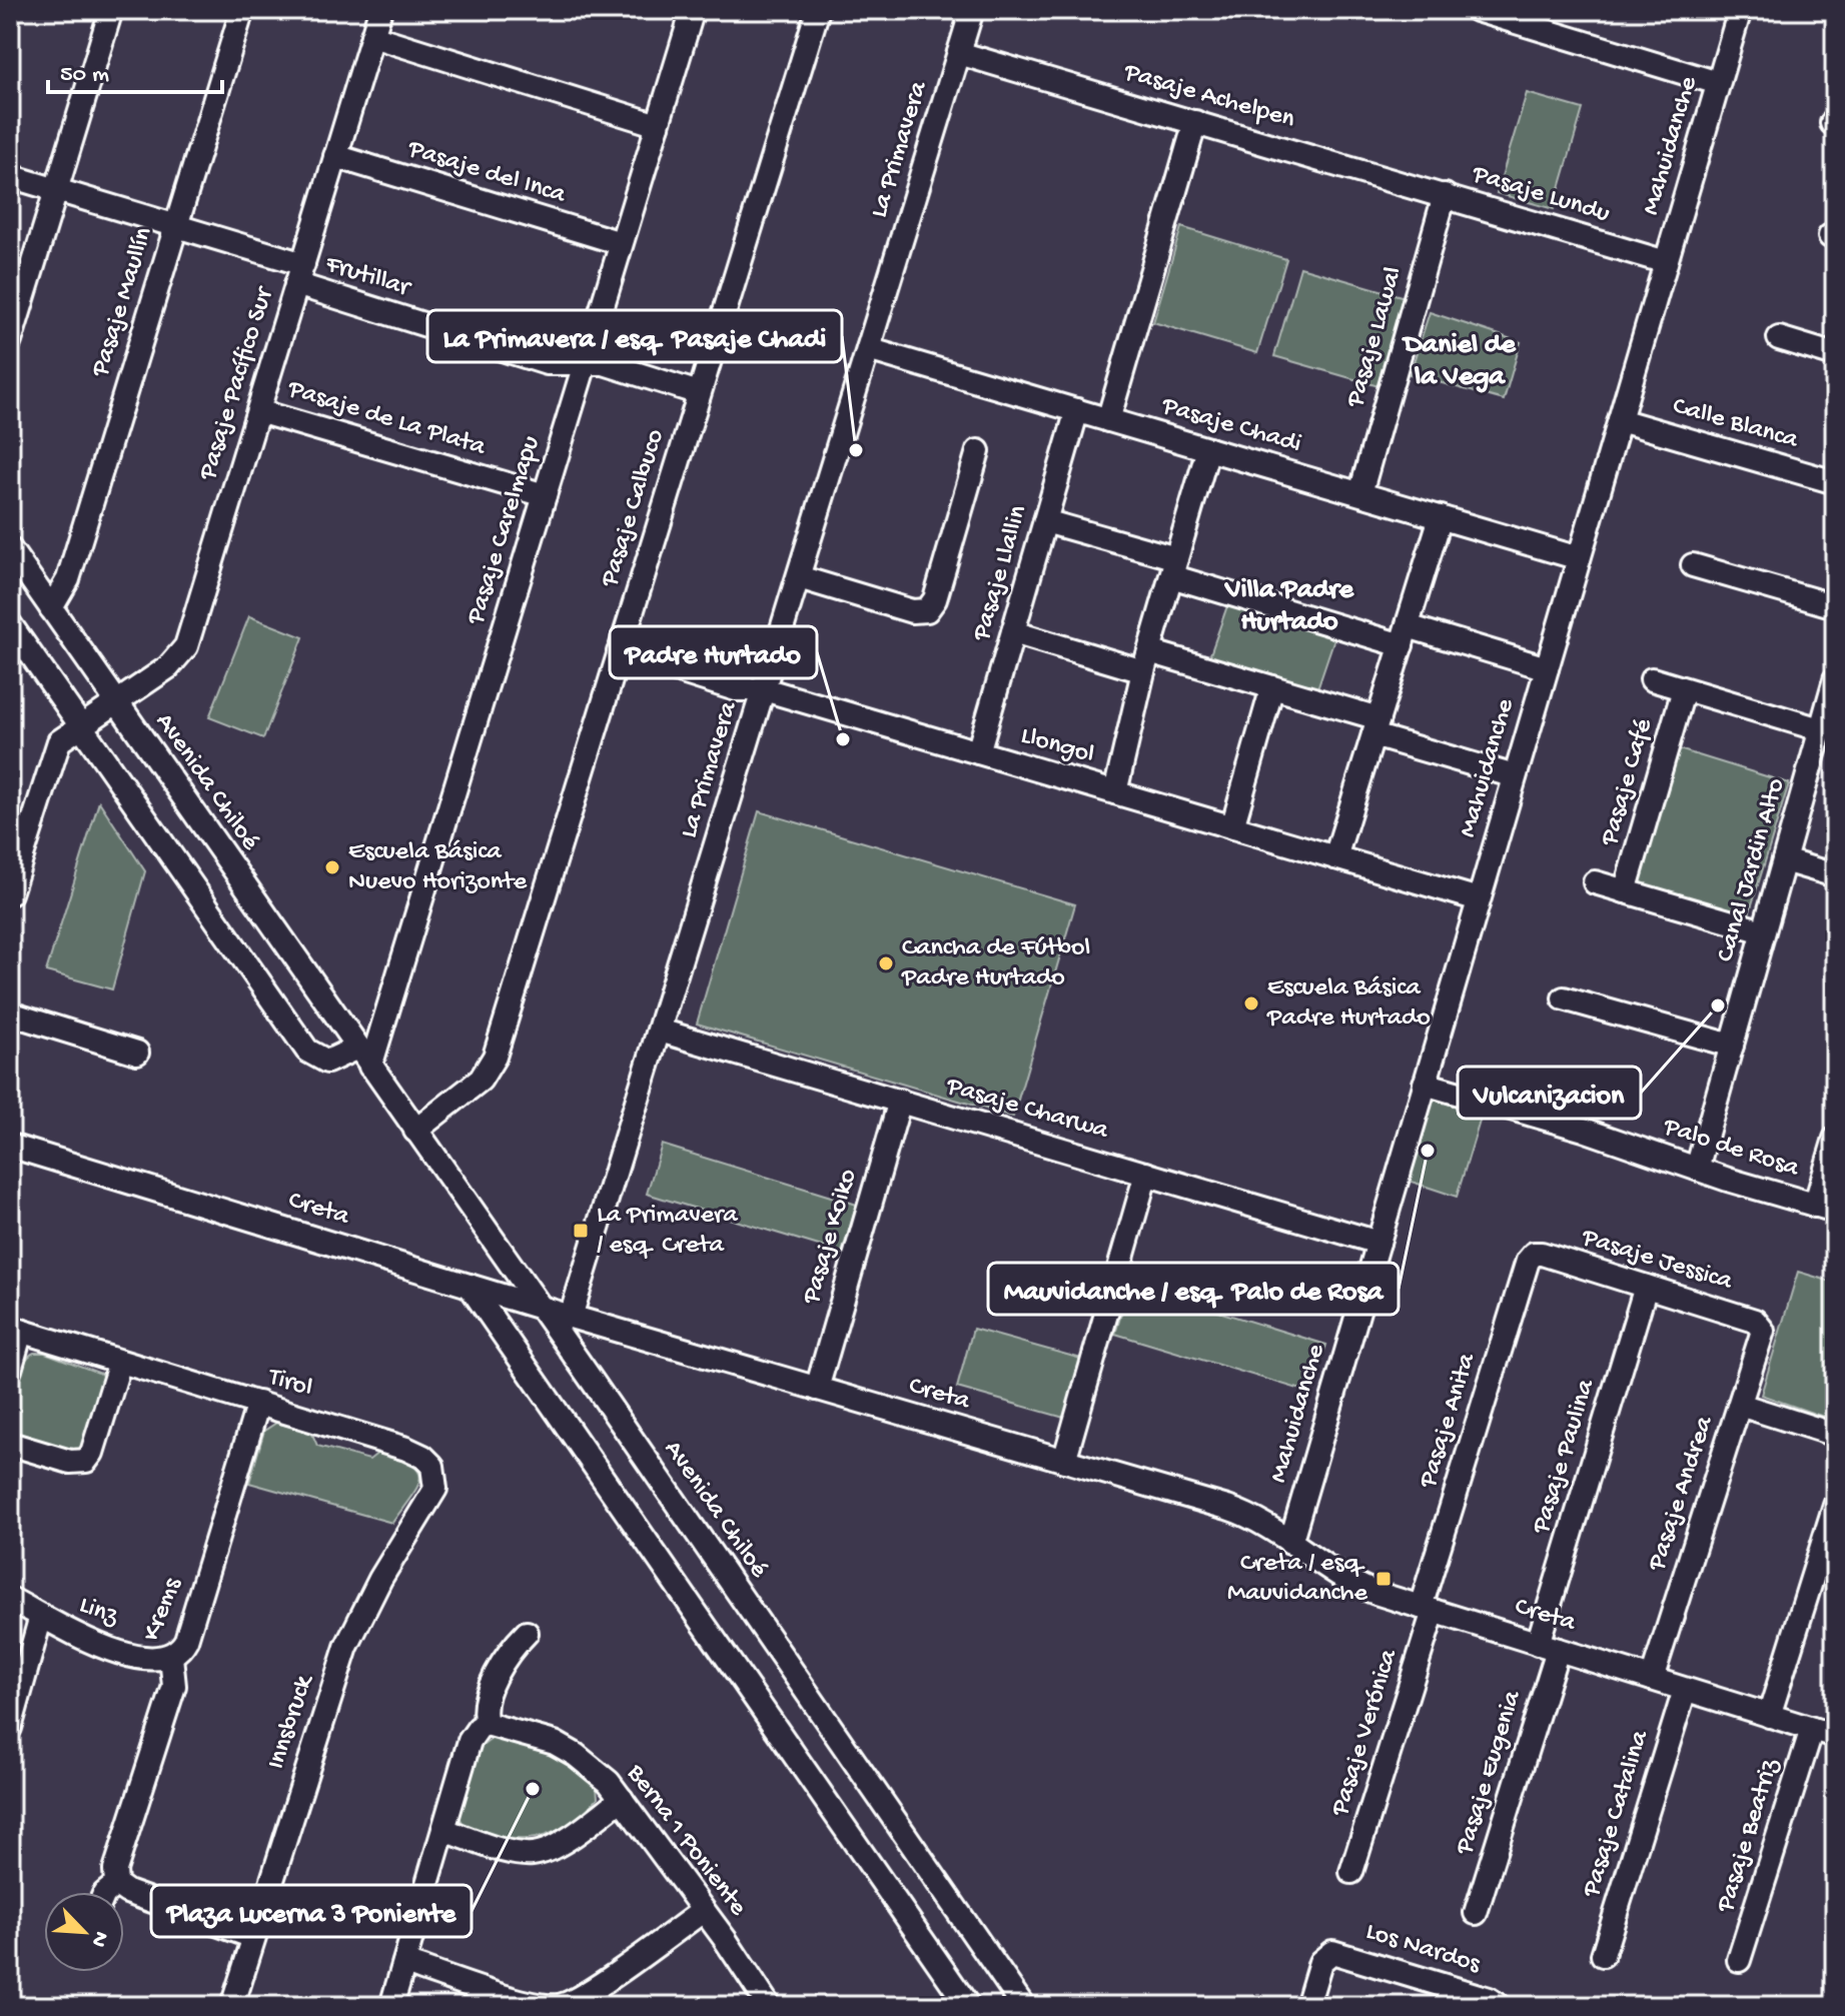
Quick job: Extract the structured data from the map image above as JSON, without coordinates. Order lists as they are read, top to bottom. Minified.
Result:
{"streets":{"street":["Pasaje Achelpen","Mahuidanche","La Primavera","Pasaje del Inca","Pasaje Lundu","Frutillar","Pasaje Maullín","Pasaje Lawal","Pasaje Pacífico Sur","Pasaje de La Plata","Calle Blanca","Pasaje Chadi","Pasaje Calbuco","Pasaje Carelmapu","Pasaje Llallin","Llongol","Avenida Chiloé","Pasaje Café","Canal Jardin Alto","Pasaje Charwa","Palo de Rosa","Creta","Pasaje Koiko","Pasaje Jessica","Tirol","Pasaje Anita","Pasaje Paulina","Pasaje Andrea","Krems","Linz","Innsbruck","Pasaje Verónica","Pasaje Eugenia","Pasaje Catalina","Pasaje Beatriz","Berna 1 Poniente","Los Nardos"]},"crossings":[["Pasaje Achelpen","La Primavera"],["Pasaje Achelpen","Pasaje Lundu"],["Pasaje Achelpen","Pasaje Lawal"],["Mahuidanche","Pasaje Lundu"],["Mahuidanche","Calle Blanca"],["Mahuidanche","Pasaje Chadi"],["Mahuidanche","Llongol"],["Mahuidanche","Pasaje Charwa"],["Mahuidanche","Palo de Rosa"],["Mahuidanche","Creta"],["La Primavera","Pasaje Chadi"],["La Primavera","Llongol"],["La Primavera","Pasaje Charwa"],["La Primavera","Creta"],["Pasaje del Inca","Pasaje Pacífico Sur"],["Pasaje del Inca","Pasaje Carelmapu"],["Pasaje Lundu","Pasaje Lawal"],["Frutillar","Pasaje Maullín"],["Frutillar","Pasaje Pacífico Sur"],["Frutillar","Pasaje Calbuco"],["Frutillar","Pasaje Carelmapu"],["Pasaje Maullín","Avenida Chiloé"],["Pasaje Lawal","Pasaje Chadi"],["Pasaje Pacífico Sur","Pasaje de La Plata"],["Pasaje Pacífico Sur","Avenida Chiloé"],["Pasaje de La Plata","Pasaje Carelmapu"],["Pasaje Chadi","Pasaje Llallin"],["Pasaje Calbuco","Llongol"],["Pasaje Calbuco","Avenida Chiloé"],["Pasaje Carelmapu","Avenida Chiloé"],["Pasaje Llallin","Llongol"],["Avenida Chiloé","Creta"],["Canal Jardin Alto","Palo de Rosa"],["Pasaje Charwa","Pasaje Koiko"],["Creta","Pasaje Koiko"],["Creta","Pasaje Anita"],["Creta","Pasaje Paulina"],["Creta","Pasaje Andrea"],["Creta","Pasaje Verónica"],["Creta","Pasaje Eugenia"],["Creta","Pasaje Catalina"],["Creta","Pasaje Beatriz"],["Pasaje Jessica","Pasaje Anita"],["Pasaje Jessica","Pasaje Paulina"],["Pasaje Jessica","Pasaje Andrea"],["Tirol","Krems"],["Tirol","Innsbruck"],["Pasaje Anita","Pasaje Verónica"],["Pasaje Paulina","Pasaje Eugenia"],["Krems","Linz"]],"districts":["Daniel de la Vega","Villa Padre Hurtado"],"places":{"other":["La Primavera / esq. Pasaje Chadi","Padre Hurtado","Escuela Básica Nuevo Horizonte","Cancha de Fútbol Padre Hurtado","Escuela Básica Padre Hurtado","Vulcanizacion","Mauvidanche / esq. Palo de Rosa","Plaza Lucerna 3 Poniente"],"transit":["La Primavera / esq. Creta","Creta / esq. Mauvidanche"]},"scale_bar":"50 m","north":"bottom right"}
